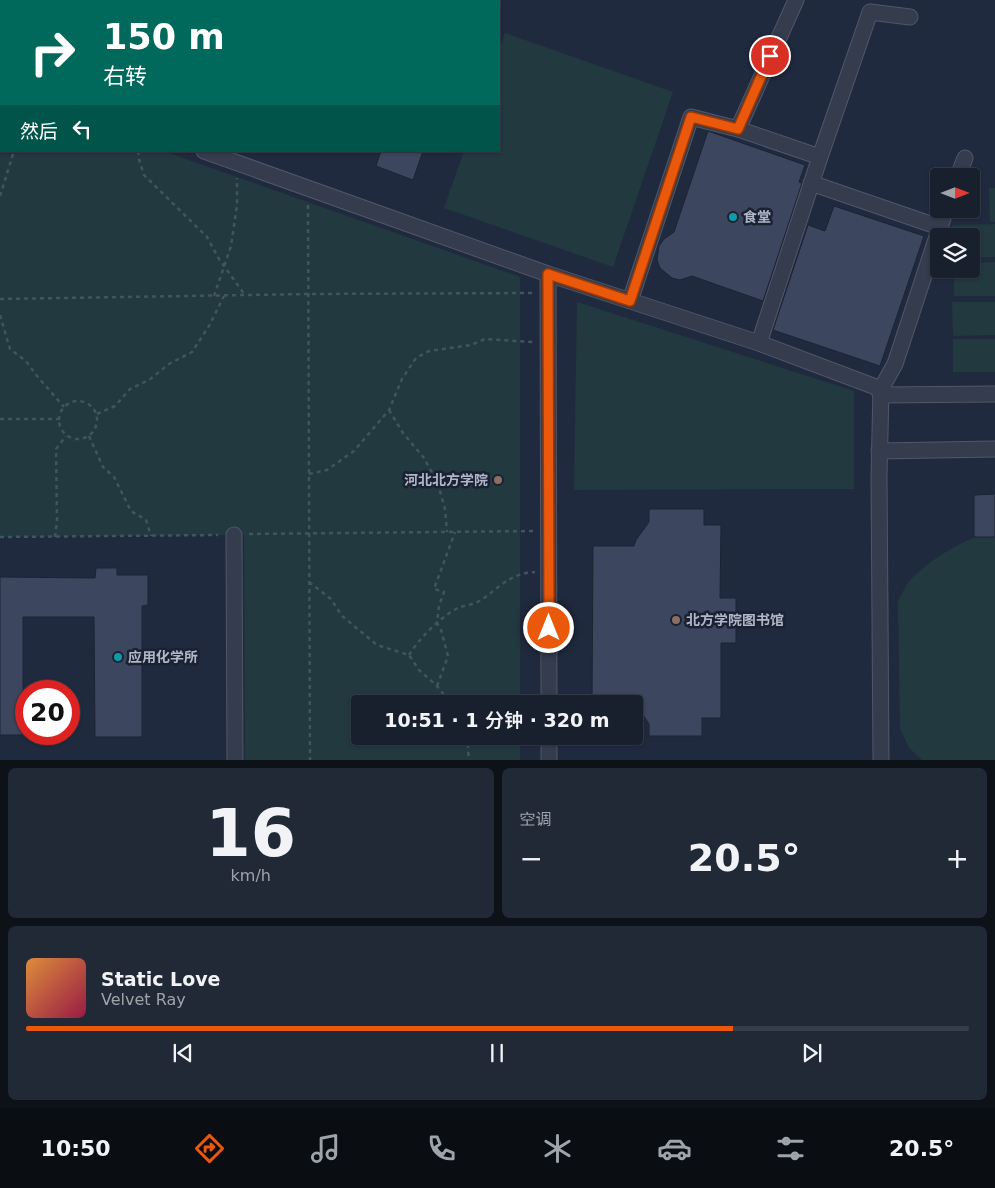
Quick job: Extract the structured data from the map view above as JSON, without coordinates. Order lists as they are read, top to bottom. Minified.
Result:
{"places":["食堂","河北北方学院","北方学院图书馆","应用化学所"],"north":"right","page":{"turn":["150 m","右转"],"then":"然后","limit":"20","trip":"10:51 · 1 分钟 · 320 m","tile":[["16","km/h"],"空调"],"heat":["−","20.5°","+"],"song":["Static Love","Velvet Ray"],"tabs":["10:50","20.5°"]}}
